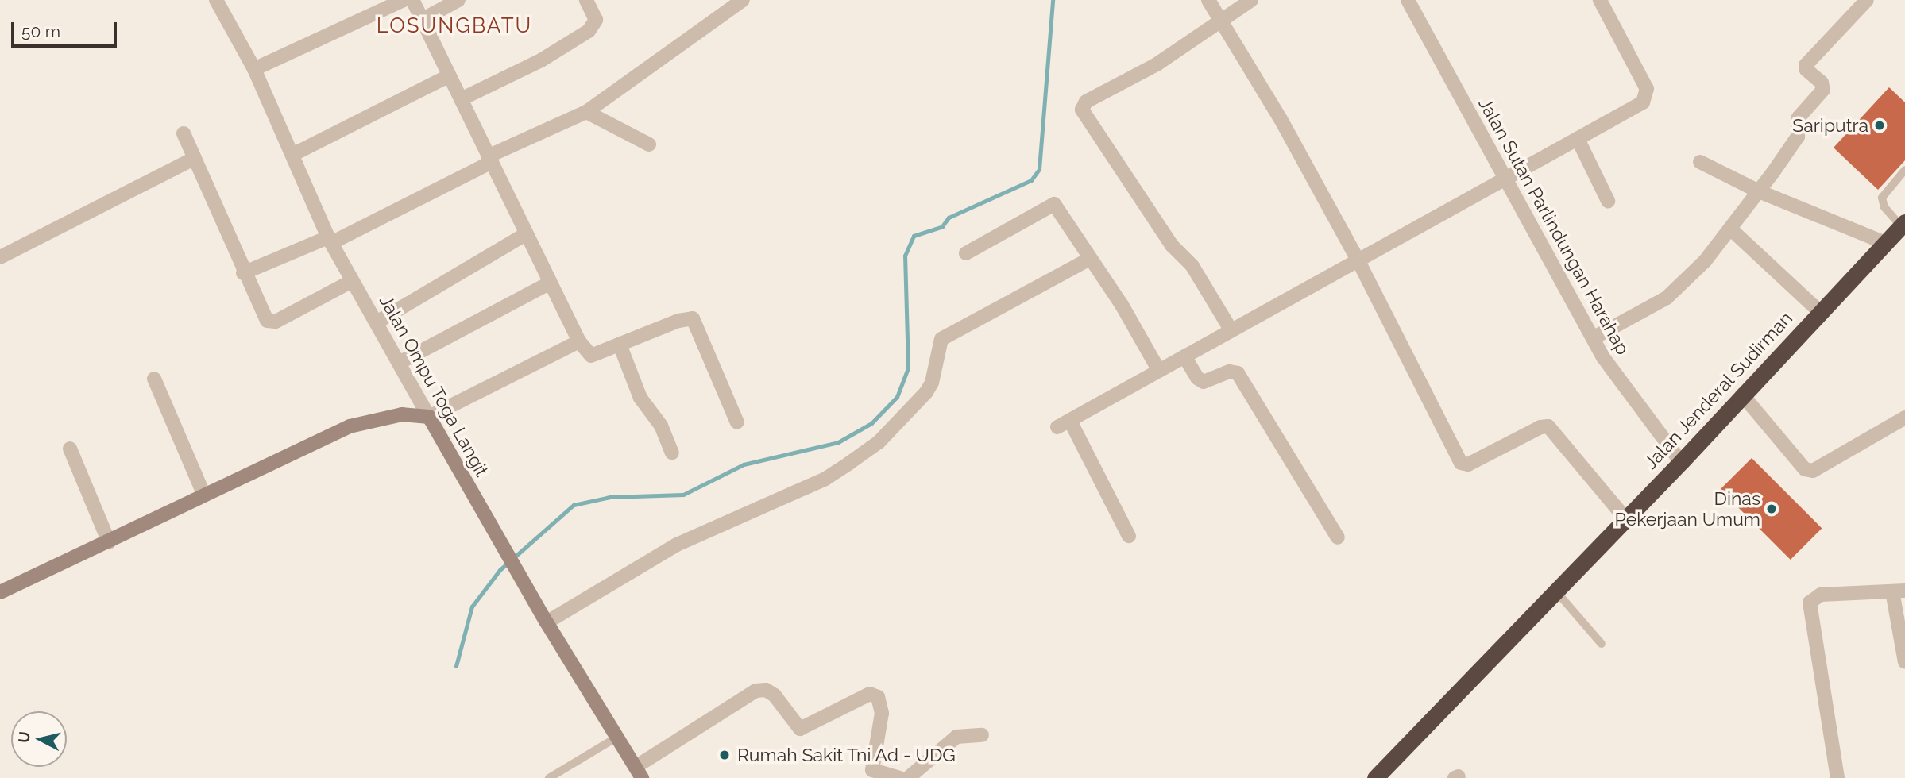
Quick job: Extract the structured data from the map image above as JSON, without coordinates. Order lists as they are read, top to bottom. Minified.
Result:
{"streets":{"highway":["Jalan Jenderal Sudirman"],"main road":["Jalan Ompu Toga Langit"],"street":["Jalan Sutan Parlindungan Harahap"]},"crossings":[["Jalan Sutan Parlindungan Harahap","Jalan Jenderal Sudirman"]],"districts":["LOSUNGBATU"],"places":["Sariputra","Dinas Pekerjaan Umum","Rumah Sakit Tni Ad - UDG"],"scale_bar":"50 m","north":"left"}
